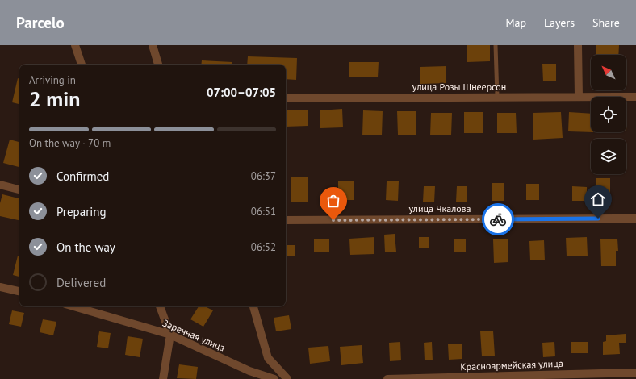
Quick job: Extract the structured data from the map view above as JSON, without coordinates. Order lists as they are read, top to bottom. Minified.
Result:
{"streets":{"street":["улица Розы Шнеерсон","улица Чкалова","Заречная улица","Красноармейская улица"]},"north":"top left","page":{"header":"Parcelo","nav":["Map","Layers","Share"],"heading":["2 min","Arriving in","07:00–07:05"],"bar":"On the way · 70 m","list":[["Confirmed","06:37"],["Preparing","06:51"],["On the way","06:52"],"Delivered"]}}
